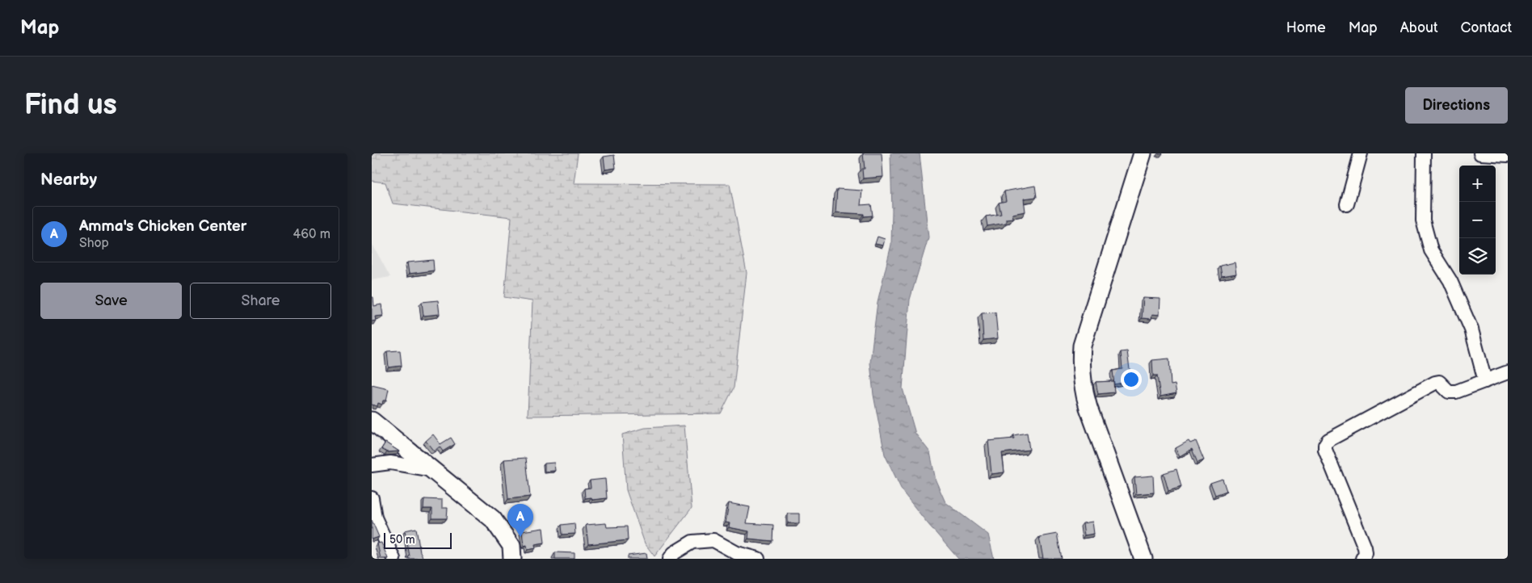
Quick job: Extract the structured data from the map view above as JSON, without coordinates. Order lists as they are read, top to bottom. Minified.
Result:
{"scale_bar":"50 m","page":{"header":"Map","nav":["Home","Map","About","Contact"],"buttons":["Directions",["Save","Share"]],"title":"Find us","heading":"Nearby","map_buttons":["+","−"],"list":[{"mark":"A","name":"Amma's Chicken Center","note":"Shop","value":"460 m"}],"pins":"A","scale":"50 m"}}
